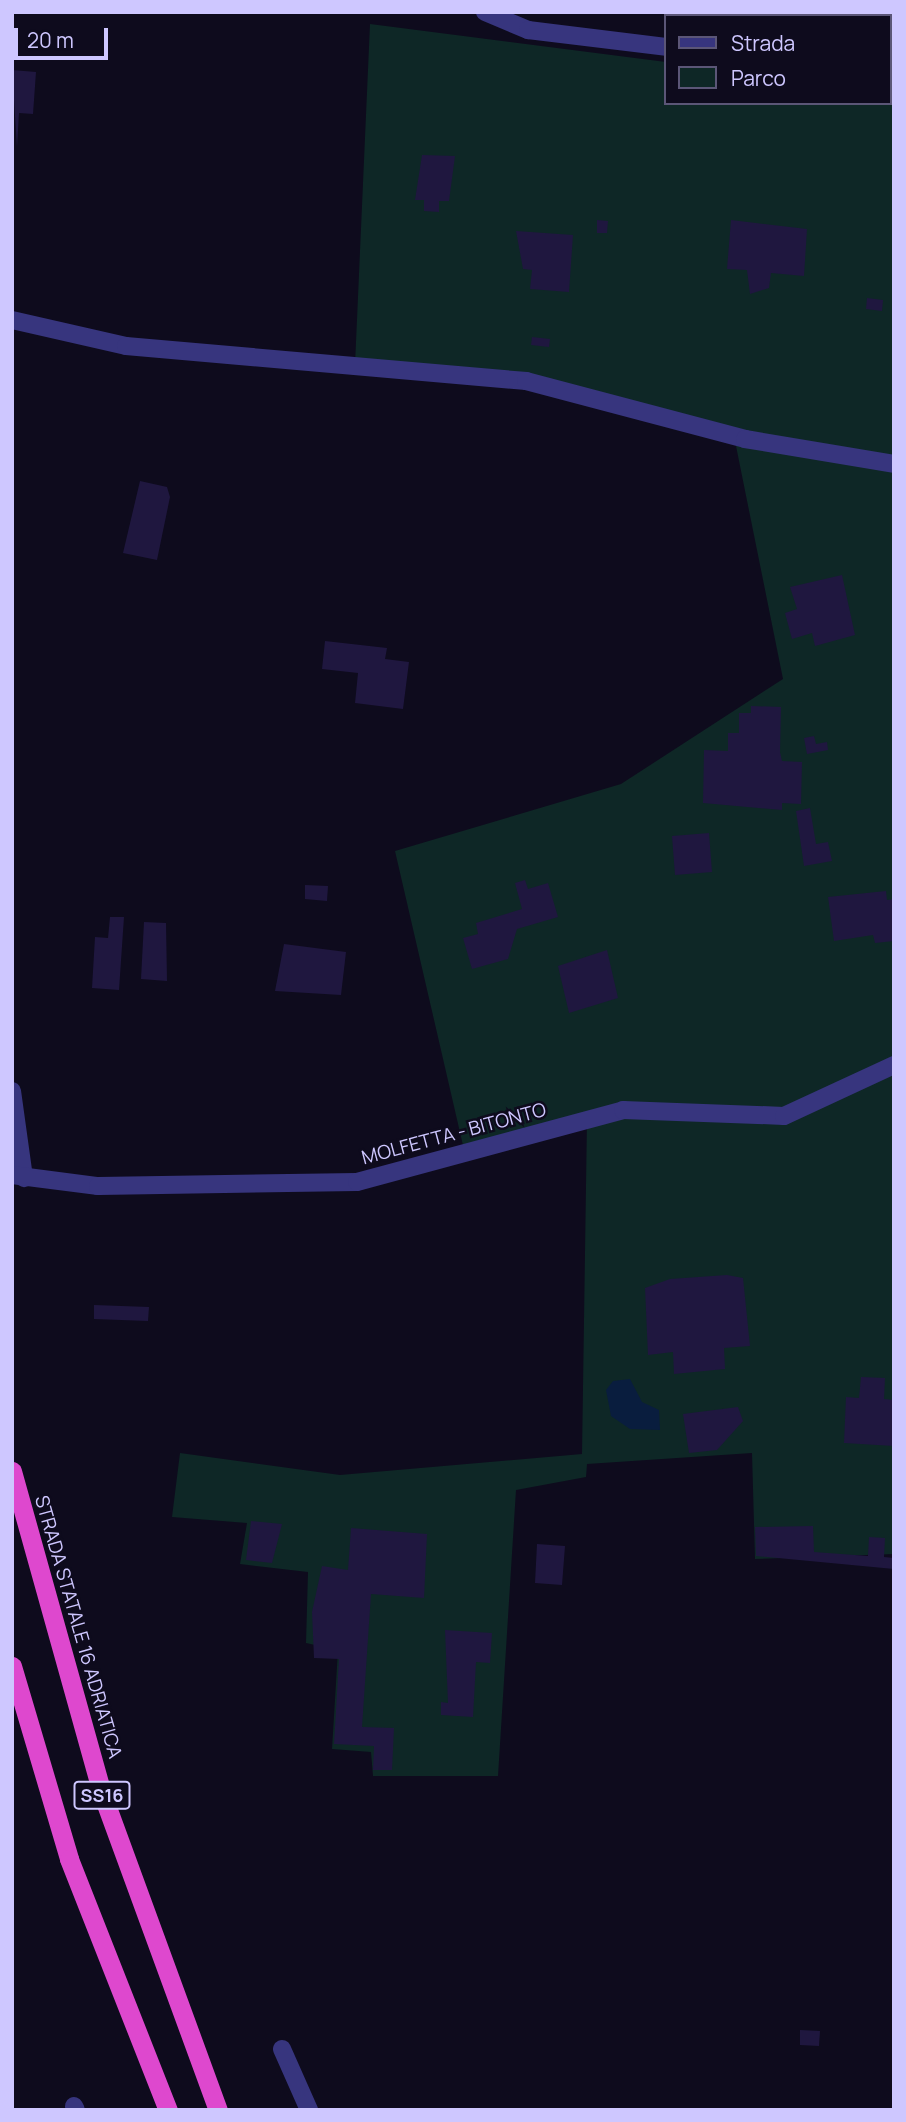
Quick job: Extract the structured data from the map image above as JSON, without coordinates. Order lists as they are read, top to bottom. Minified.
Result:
{"streets":{"highway":["STRADA STATALE 16 ADRIATICA","SS16"],"street":["MOLFETTA - BITONTO"]},"legend":["Strada","Parco"],"scale_bar":"20 m"}
